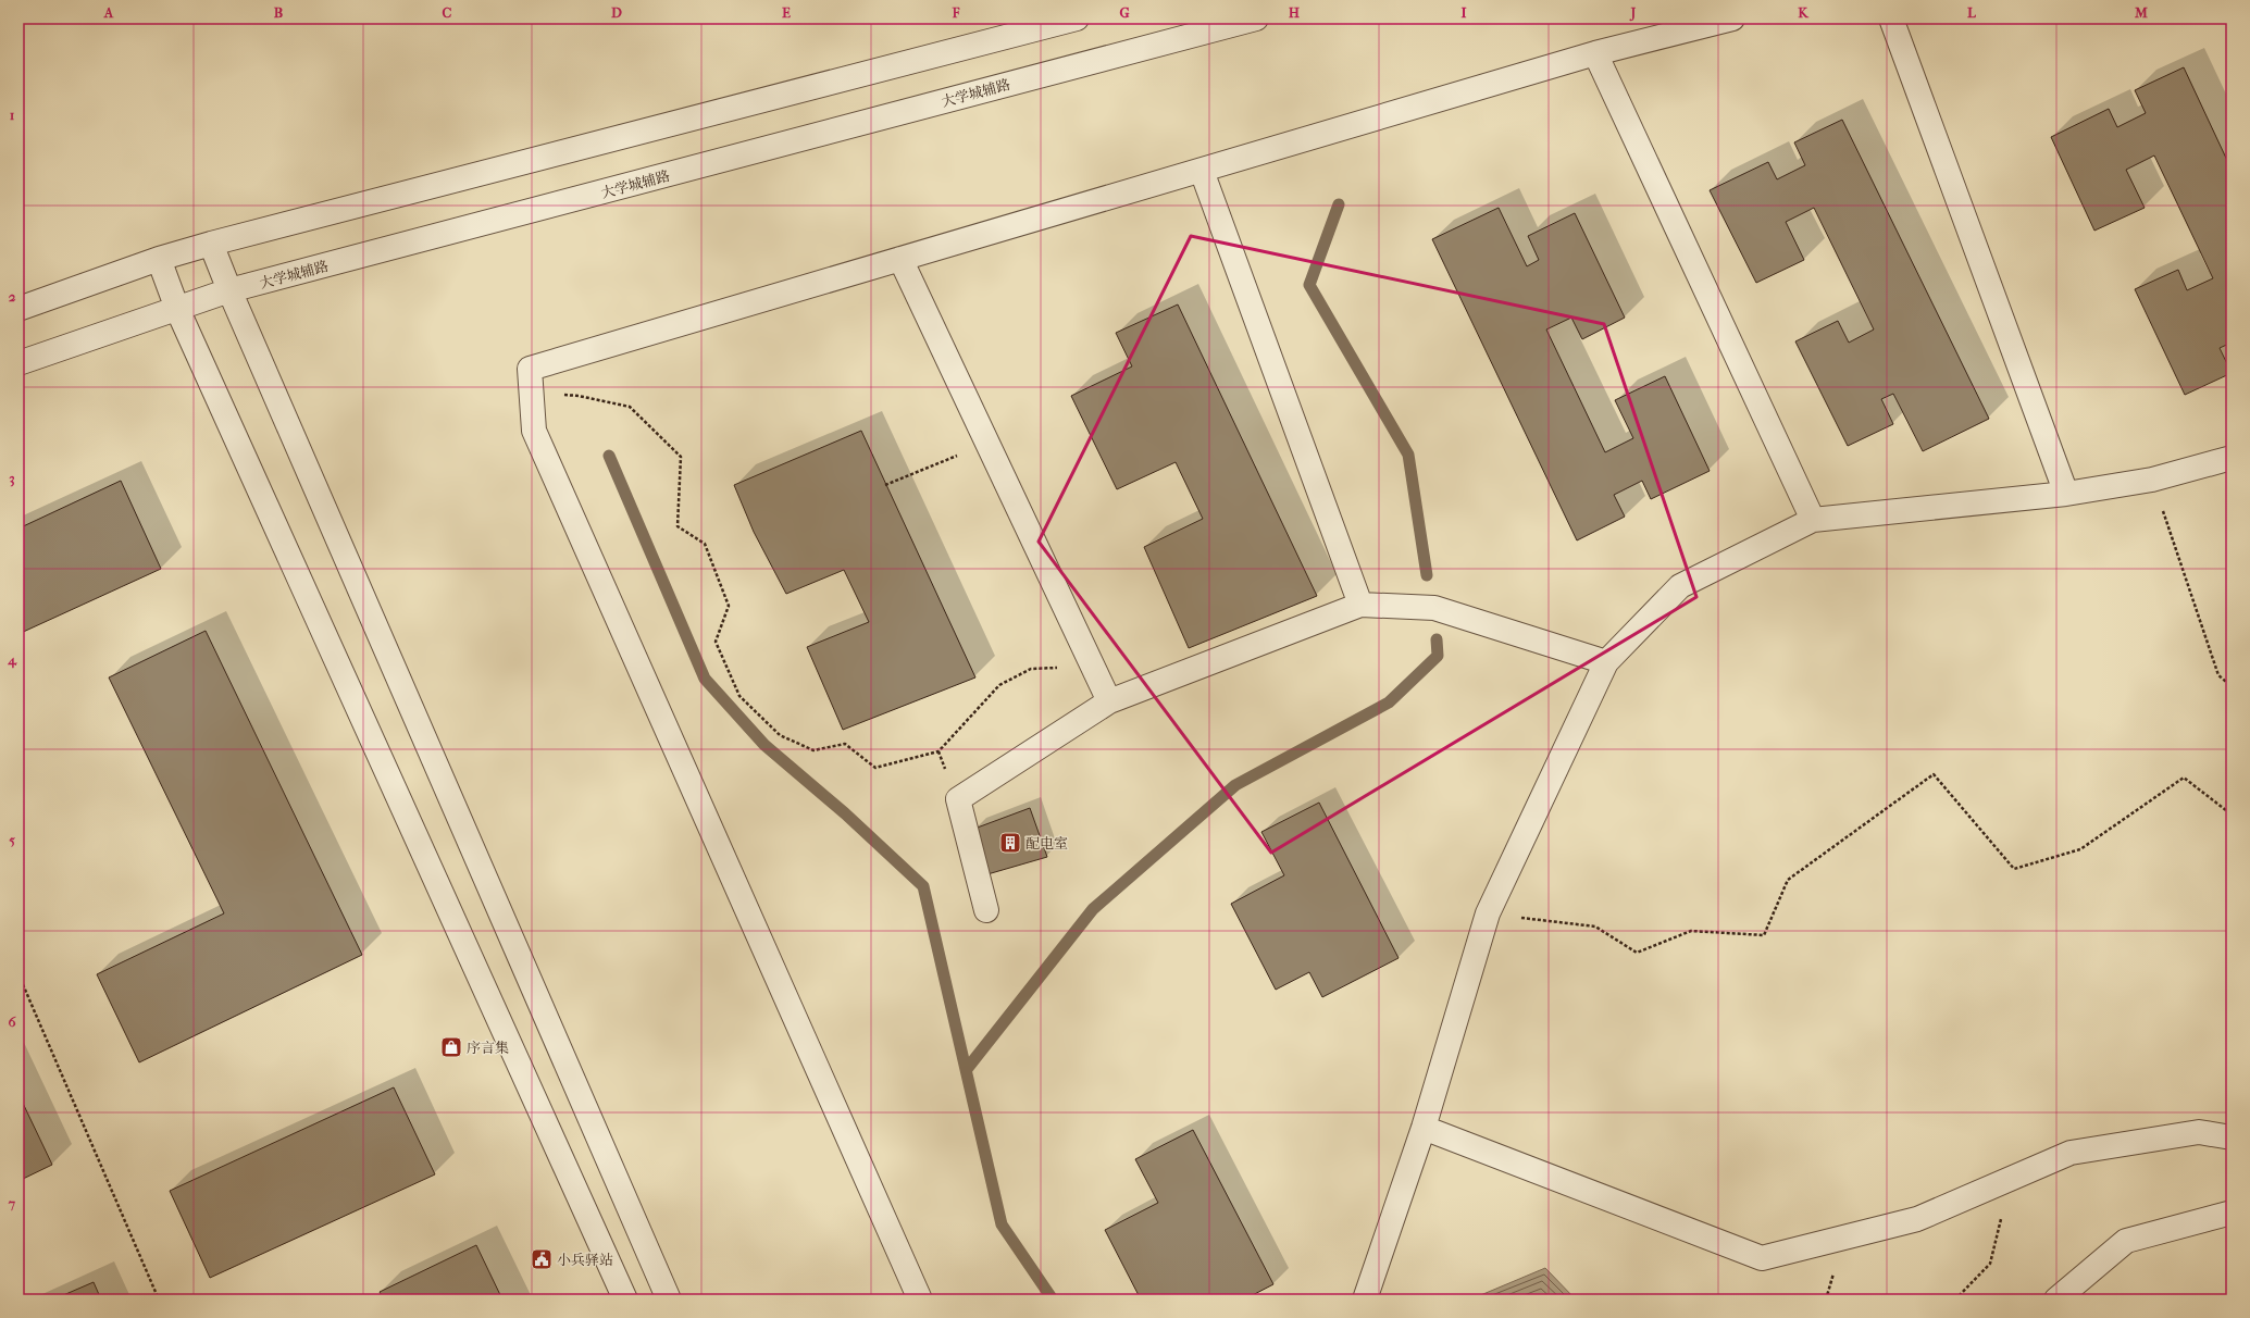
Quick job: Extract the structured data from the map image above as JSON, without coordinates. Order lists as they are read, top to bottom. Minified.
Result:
{"streets":{"street":["大学城辅路"]},"places":{"building":["配电室"],"shop":["序言集"],"public building":["小兵驿站"]},"grid":{"columns":["A","B","C","D","E","F","G","H","I","J","K","L","M"],"rows":["1","2","3","4","5","6","7"]}}
